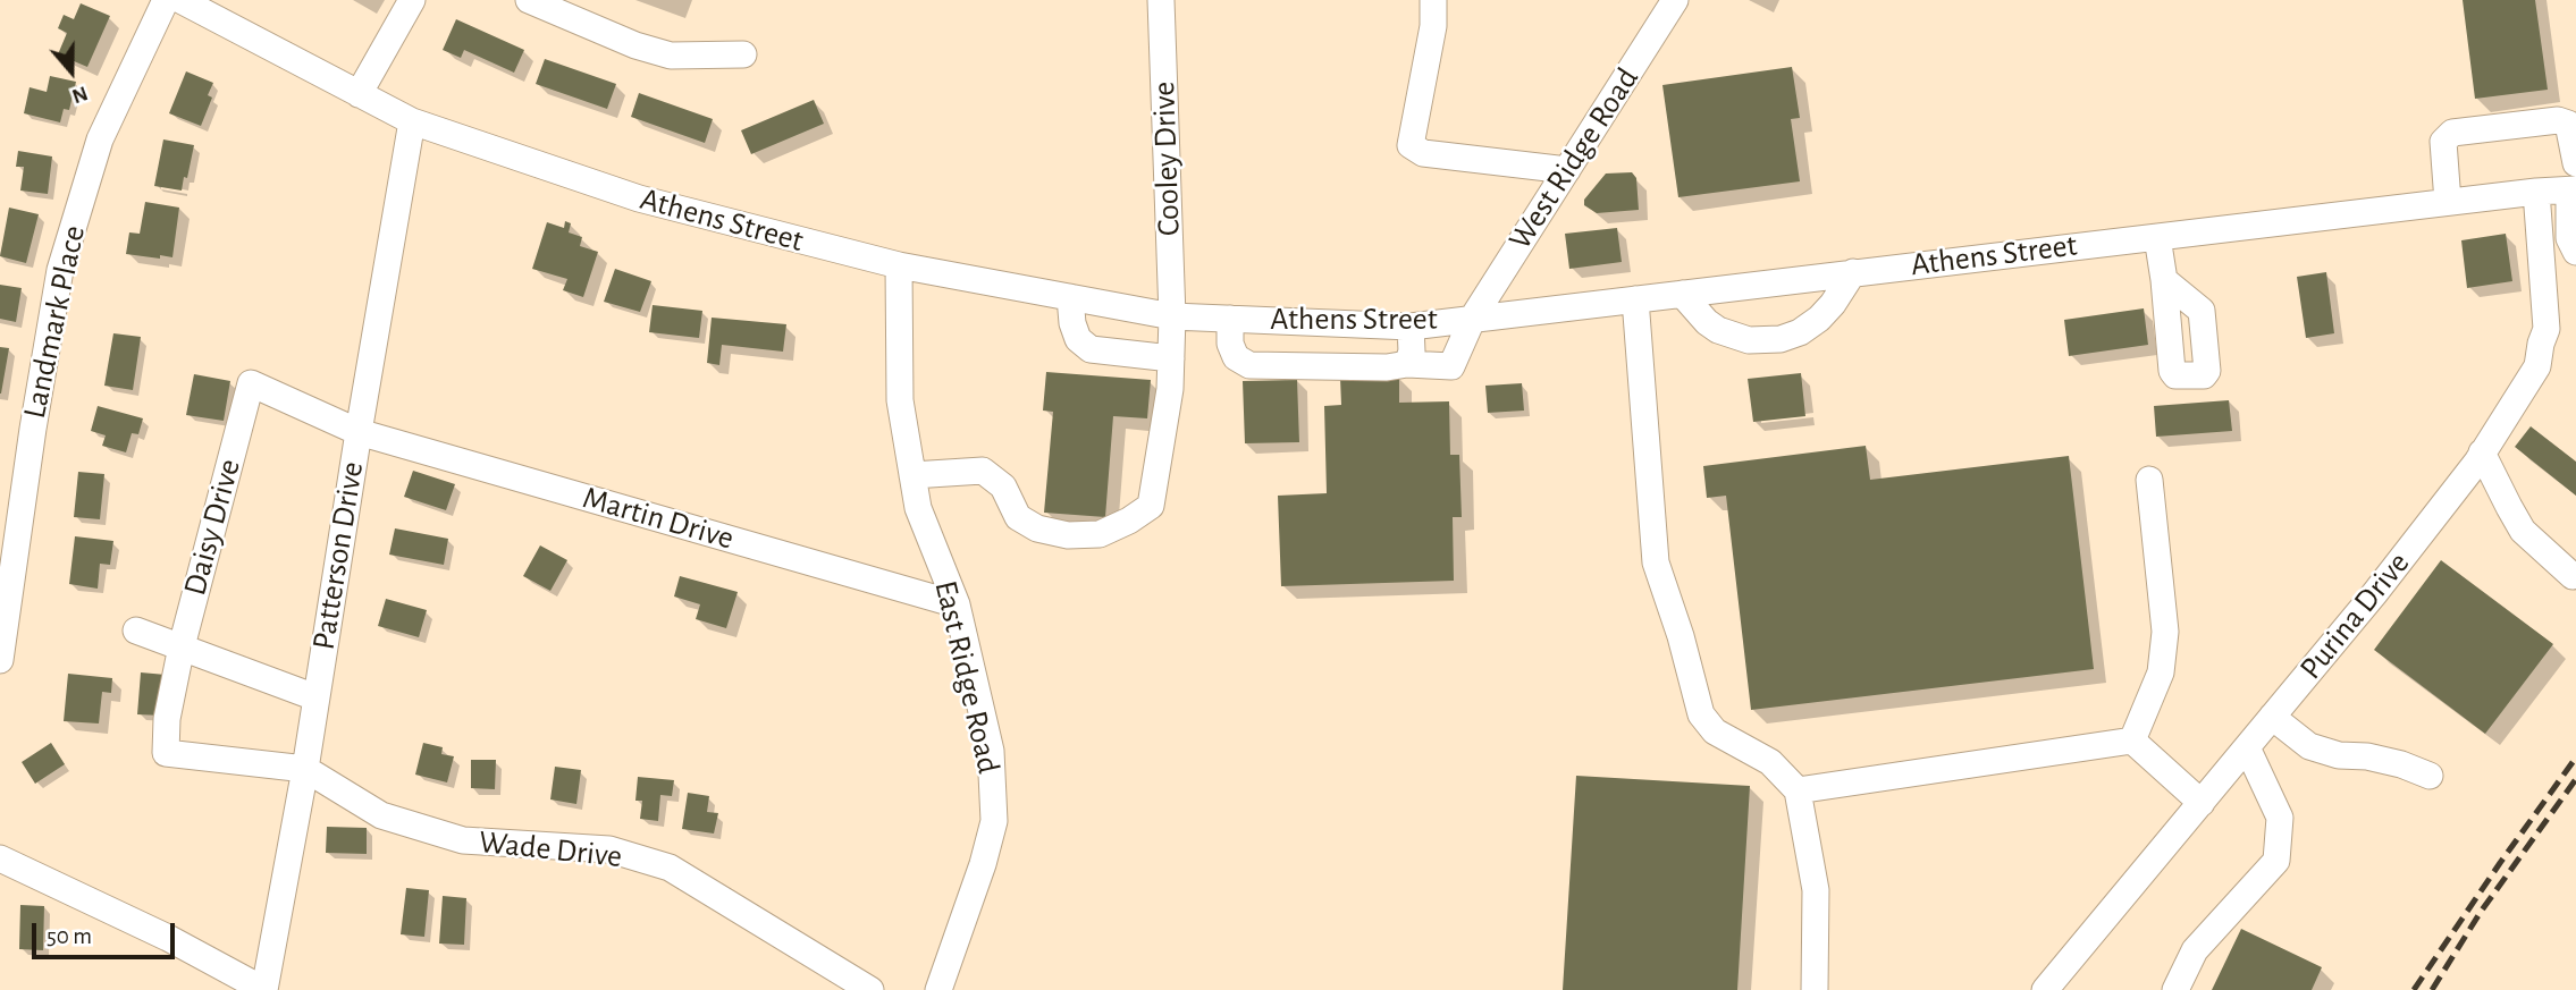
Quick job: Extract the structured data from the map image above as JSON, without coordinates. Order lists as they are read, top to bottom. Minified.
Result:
{"streets":{"street":["Cooley Drive","West Ridge Road","Athens Street","Landmark Place","Martin Drive","Daisy Drive","Patterson Drive","Purina Drive","East Ridge Road","Wade Drive"]},"crossings":[["Cooley Drive","Athens Street"],["Cooley Drive","East Ridge Road"],["West Ridge Road","Athens Street"],["Athens Street","Patterson Drive"],["Athens Street","Purina Drive"],["Athens Street","East Ridge Road"],["Martin Drive","Daisy Drive"],["Martin Drive","Patterson Drive"],["Martin Drive","East Ridge Road"],["Daisy Drive","Patterson Drive"],["Patterson Drive","Wade Drive"]],"scale_bar":"50 m","north":"bottom"}
